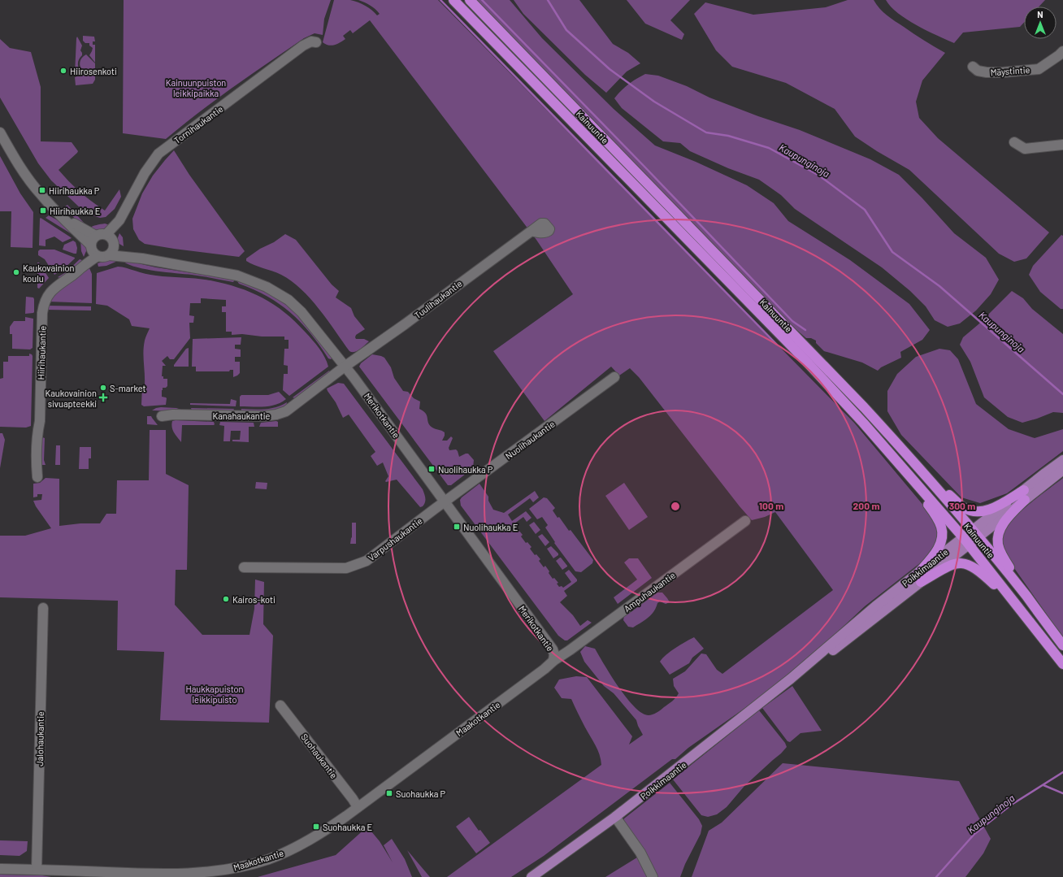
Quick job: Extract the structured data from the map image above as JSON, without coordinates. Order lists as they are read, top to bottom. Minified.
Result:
{"streets":{"highway":["Kainuuntie"],"main road":["Poikkimaantie"],"street":["Mäystintie","Tornihaukantie","Tuulihaukantie","Hiirihaukantie","Kanahaukantie","Merikotkantie","Nuolihaukantie","Varpushaukantie","Ampuhaukantie","Maakotkantie","Jalohaukantie","Suohaukantie"]},"crossings":[["Tornihaukantie","Hiirihaukantie"],["Tornihaukantie","Merikotkantie"],["Kainuuntie","Poikkimaantie"],["Tuulihaukantie","Kanahaukantie"],["Tuulihaukantie","Merikotkantie"],["Hiirihaukantie","Merikotkantie"],["Kanahaukantie","Merikotkantie"],["Merikotkantie","Nuolihaukantie"],["Merikotkantie","Varpushaukantie"],["Merikotkantie","Ampuhaukantie"],["Merikotkantie","Maakotkantie"],["Nuolihaukantie","Varpushaukantie"],["Ampuhaukantie","Maakotkantie"],["Maakotkantie","Jalohaukantie"],["Maakotkantie","Suohaukantie"]],"water":["Kaupunginoja"],"parks":["Kainuunpuiston leikkipaikka","Haukkapuiston leikkipuisto"],"places":{"other":["Hiirosenkoti","Kaukovainion koulu","S-market","Kairos-koti"],"transit":["Hiirihaukka P","Hiirihaukka E","Nuolihaukka P","Nuolihaukka E","Suohaukka P","Suohaukka E"],"health":["Kaukovainion sivuapteekki"]},"north":"top","rings":["100 m","200 m","300 m"]}
